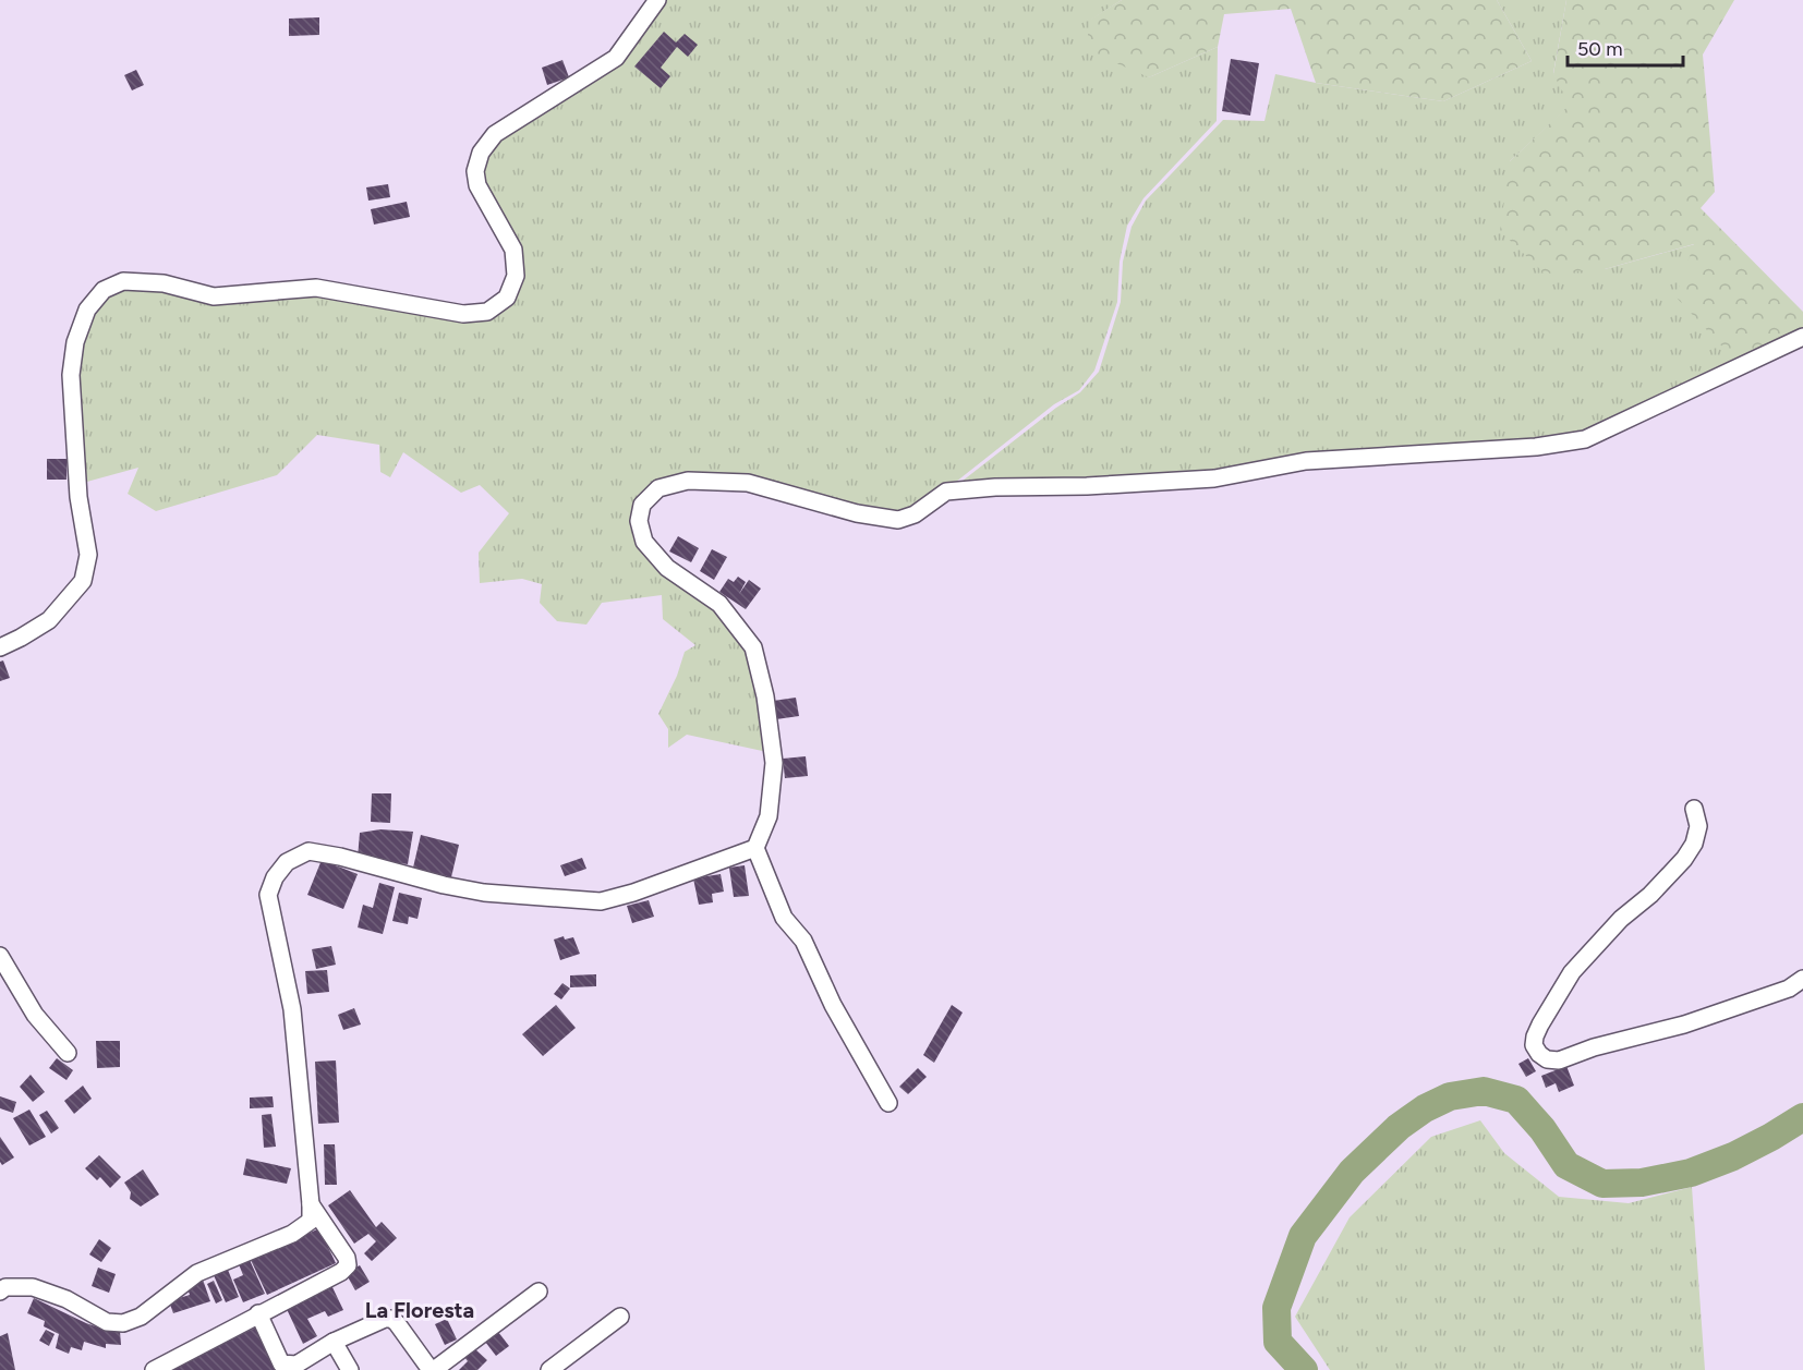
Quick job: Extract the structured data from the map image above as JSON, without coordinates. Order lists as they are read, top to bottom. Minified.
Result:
{"districts":["La Floresta"],"scale_bar":"50 m"}
